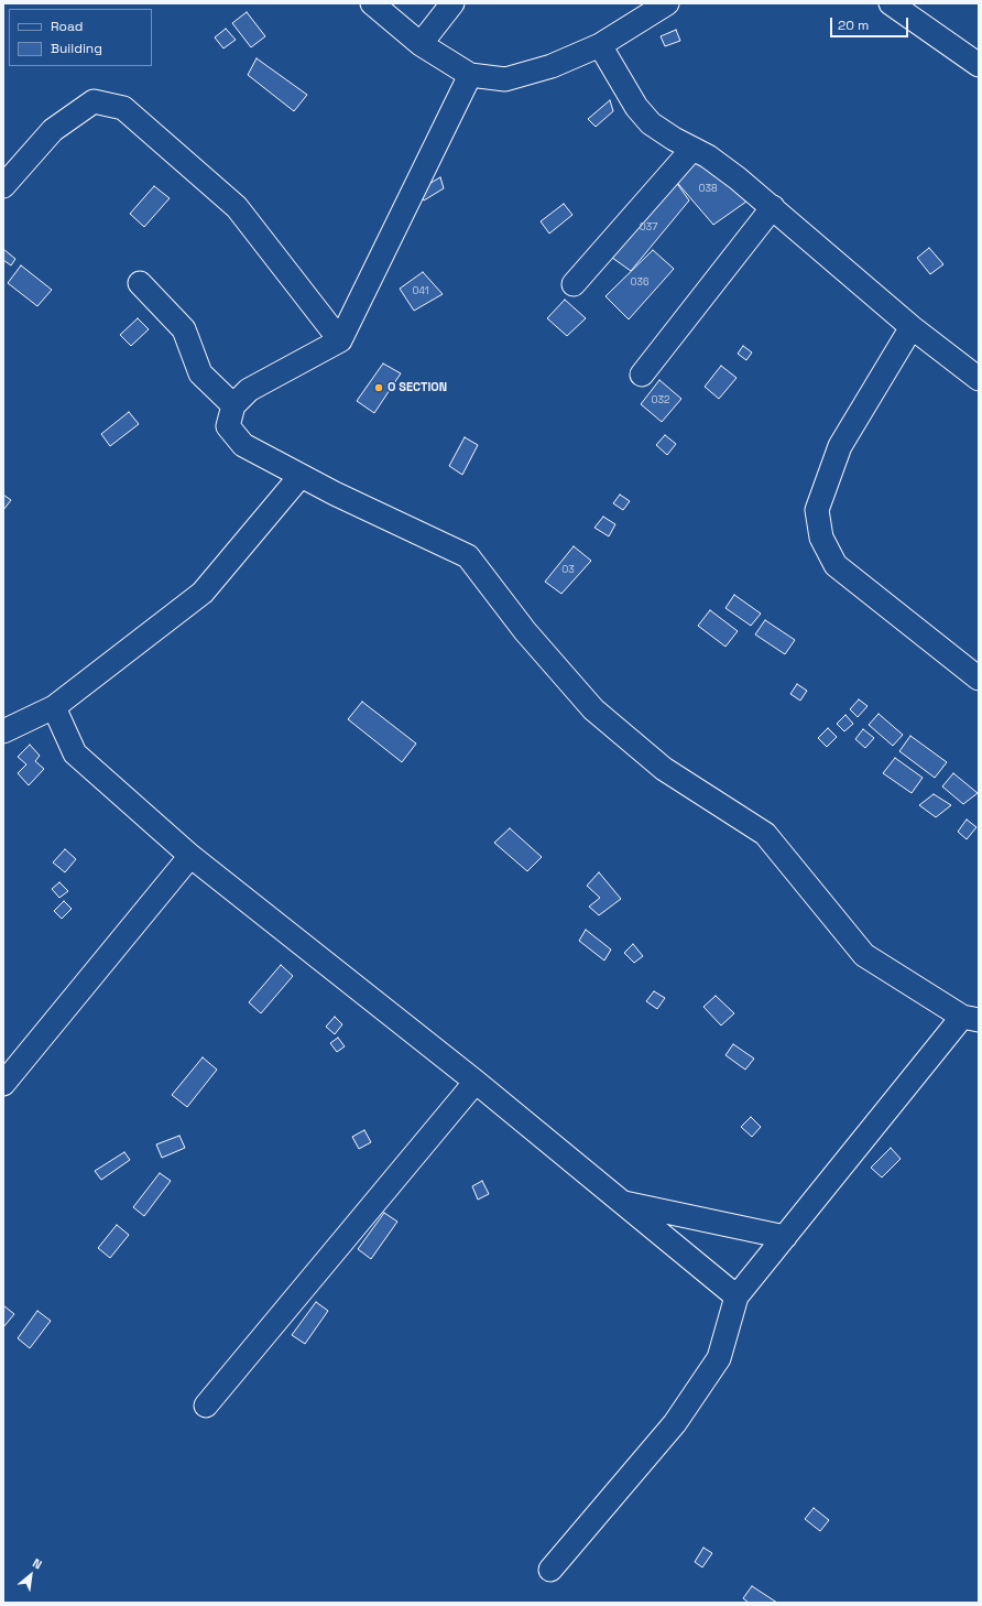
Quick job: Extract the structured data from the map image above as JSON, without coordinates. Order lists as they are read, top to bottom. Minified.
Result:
{"places":["O SECTION"],"house_numbers":["O38","O37","O36","O41","O32","O3"],"legend":["Road","Building"],"scale_bar":"20 m","north":"top right"}
